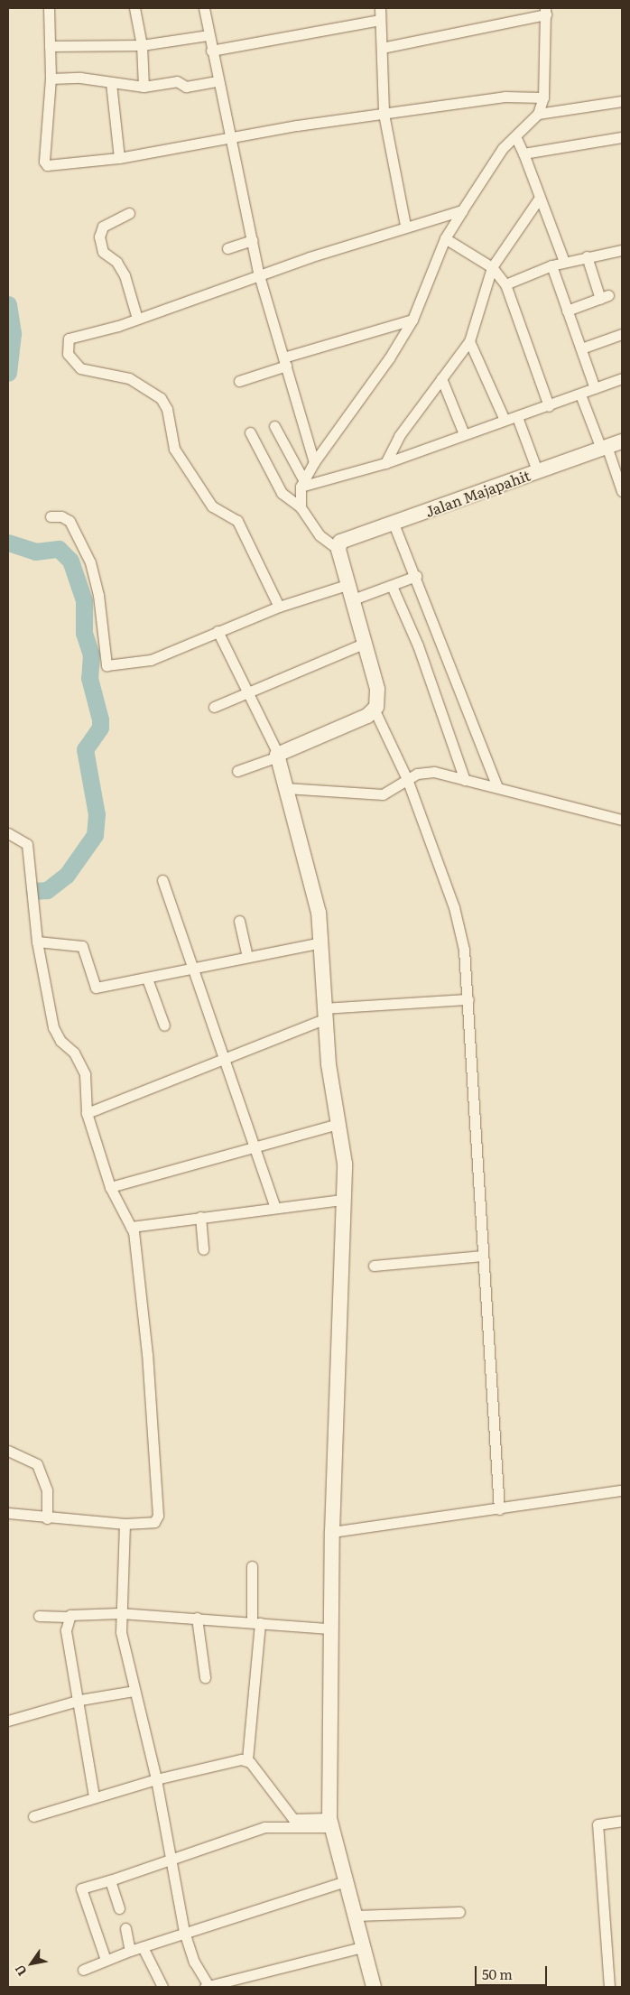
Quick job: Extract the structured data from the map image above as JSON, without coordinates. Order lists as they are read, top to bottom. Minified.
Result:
{"streets":{"street":["Jalan Majapahit"]},"scale_bar":"50 m","north":"bottom left"}
